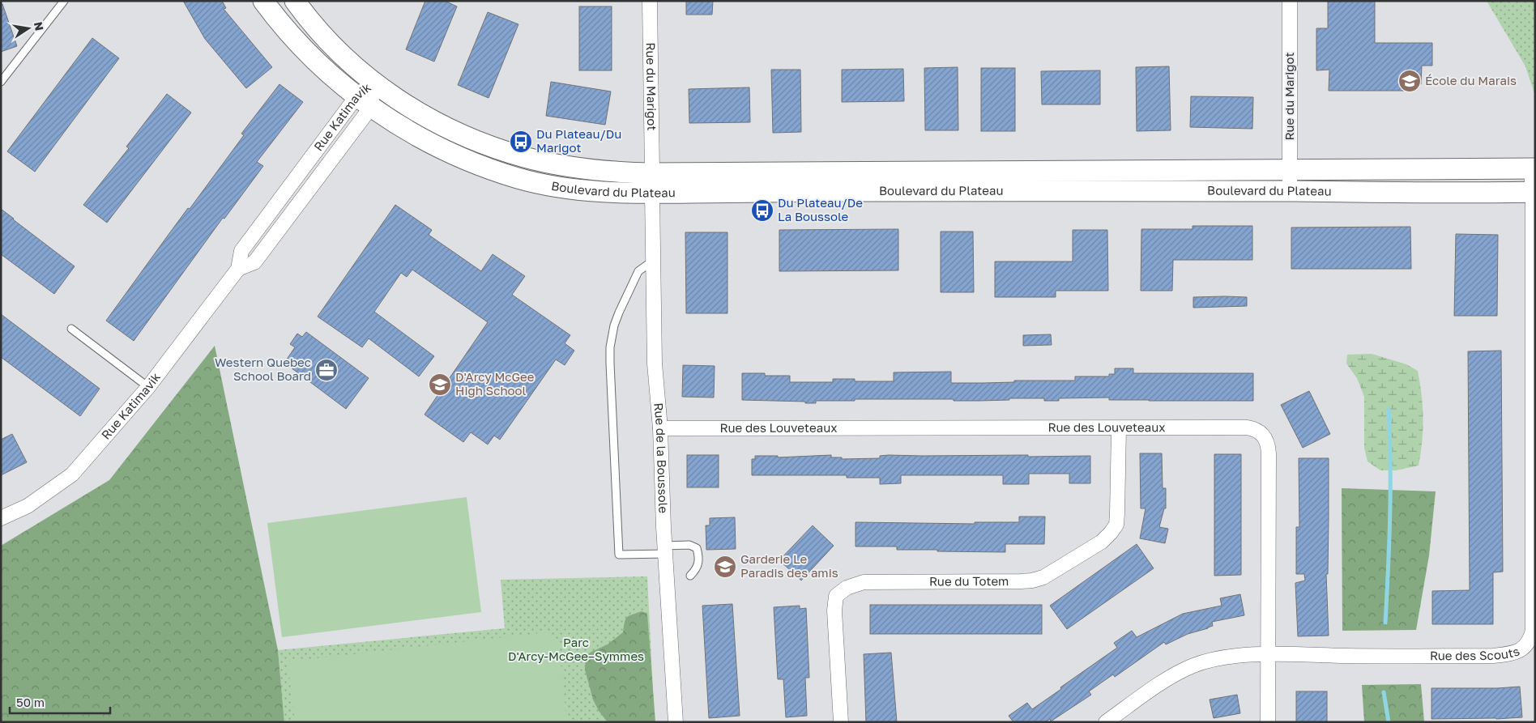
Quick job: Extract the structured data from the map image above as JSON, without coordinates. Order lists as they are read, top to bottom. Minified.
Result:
{"streets":{"main road":["Boulevard du Plateau"],"street":["Rue du Marigot","Rue Katimavik","Rue des Louveteaux","Rue de la Boussole","Rue du Totem","Rue des Scouts"]},"crossings":[["Rue du Marigot","Boulevard du Plateau"],["Rue Katimavik","Boulevard du Plateau"],["Boulevard du Plateau","Rue de la Boussole"],["Boulevard du Plateau","Rue des Scouts"],["Rue des Louveteaux","Rue de la Boussole"],["Rue des Louveteaux","Rue du Totem"],["Rue des Louveteaux","Rue des Scouts"]],"parks":["Parc D'Arcy-McGee–Symmes"],"places":{"school or university":["École du Marais","D'Arcy McGee High School","Garderie Le Paradis des amis"],"bus stop":["Du Plateau/Du Marigot","Du Plateau/De La Boussole"],"office":["Western Quebec School Board"]},"scale_bar":"50 m","north":"right"}
